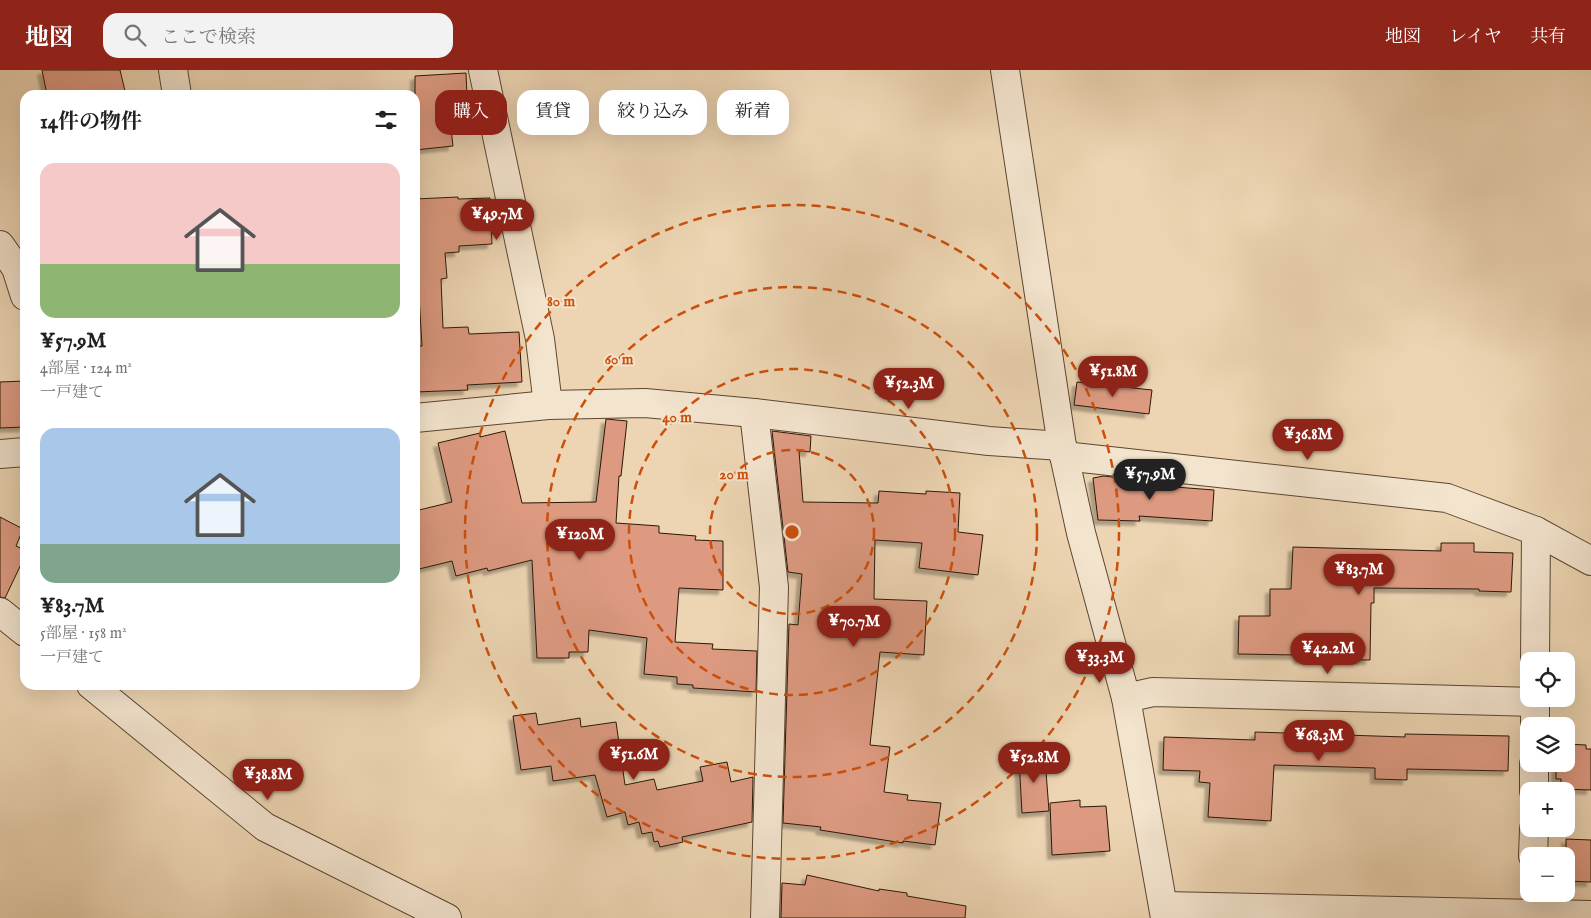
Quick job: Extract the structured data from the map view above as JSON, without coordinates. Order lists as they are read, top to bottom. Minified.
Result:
{"page":{"header":"地図","search":"ここで検索","nav":["地図","レイヤ","共有"],"chip":["購入","賃貸","絞り込み","新着"],"heading":"14件の物件","list":[{"name":"¥57.9M","note":"4部屋 · 124 m² · 一戸建て"},{"name":"¥83.7M","note":"5部屋 · 158 m² · 一戸建て"}],"price":["¥49.7M","¥51.8M","¥52.3M","¥36.8M","¥57.9M","¥120M","¥83.7M","¥70.7M","¥42.2M","¥33.3M","¥68.3M","¥51.6M","¥52.8M","¥38.8M"],"map_buttons":["+","−"]},"rings":["80 m","60 m","40 m","20 m"]}
